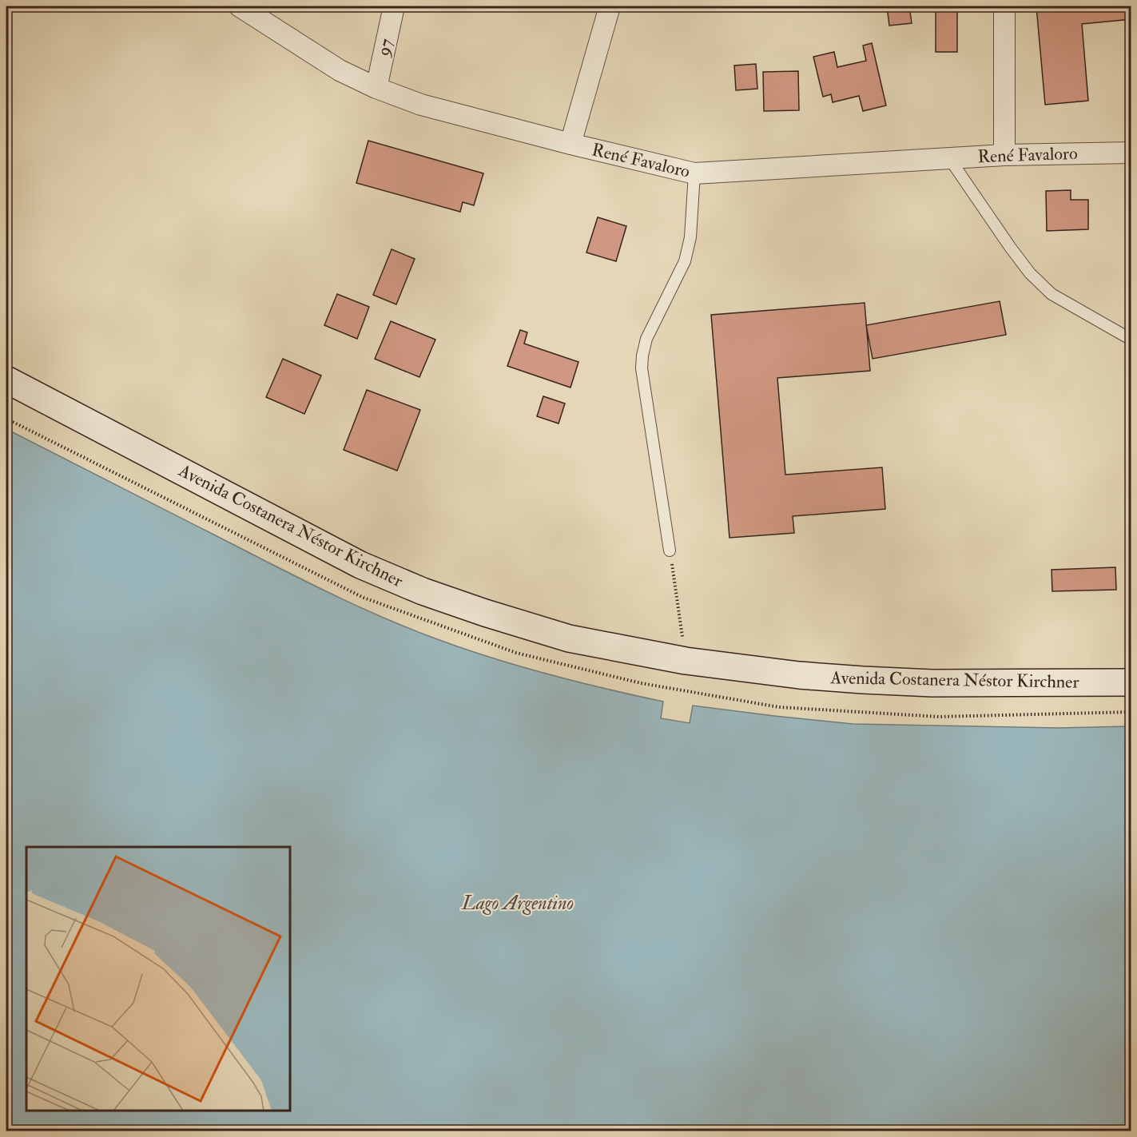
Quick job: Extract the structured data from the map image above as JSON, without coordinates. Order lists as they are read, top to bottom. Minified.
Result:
{"streets":{"street":["97","René Favaloro","Avenida Costanera Néstor Kirchner"]},"crossings":[["97","René Favaloro"]],"water":["Lago Argentino"]}
